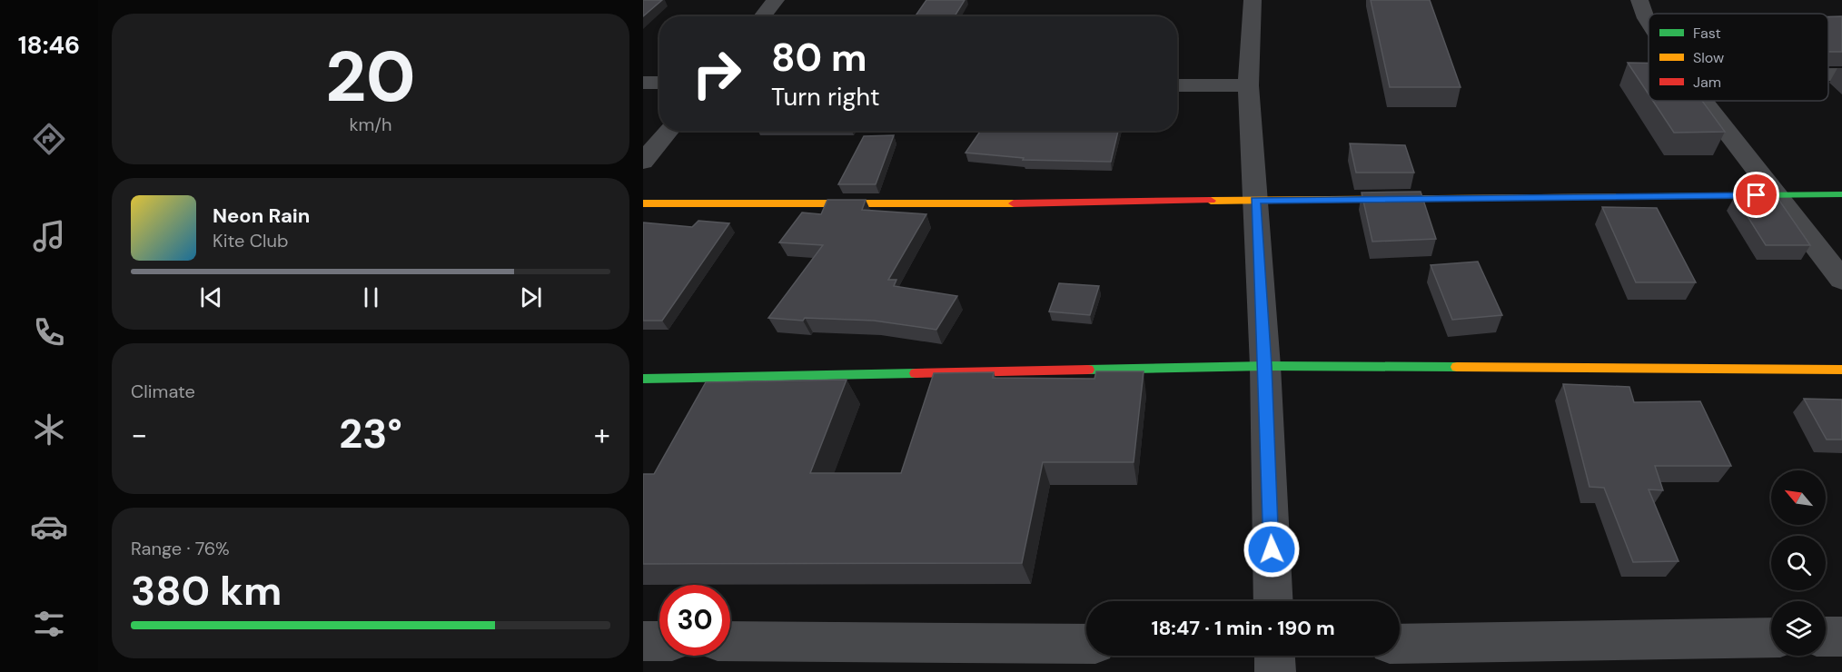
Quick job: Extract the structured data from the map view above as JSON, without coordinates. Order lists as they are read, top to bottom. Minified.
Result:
{"legend":["Fast","Slow","Jam"],"north":"top left","page":{"tabs":"18:46","tile":[["20","km/h"],"Climate",["Range · 76%","380 km"]],"turn":["80 m","Turn right"],"song":["Neon Rain","Kite Club"],"heat":["−","23°","+"],"limit":"30","trip":"18:47 · 1 min · 190 m"}}
